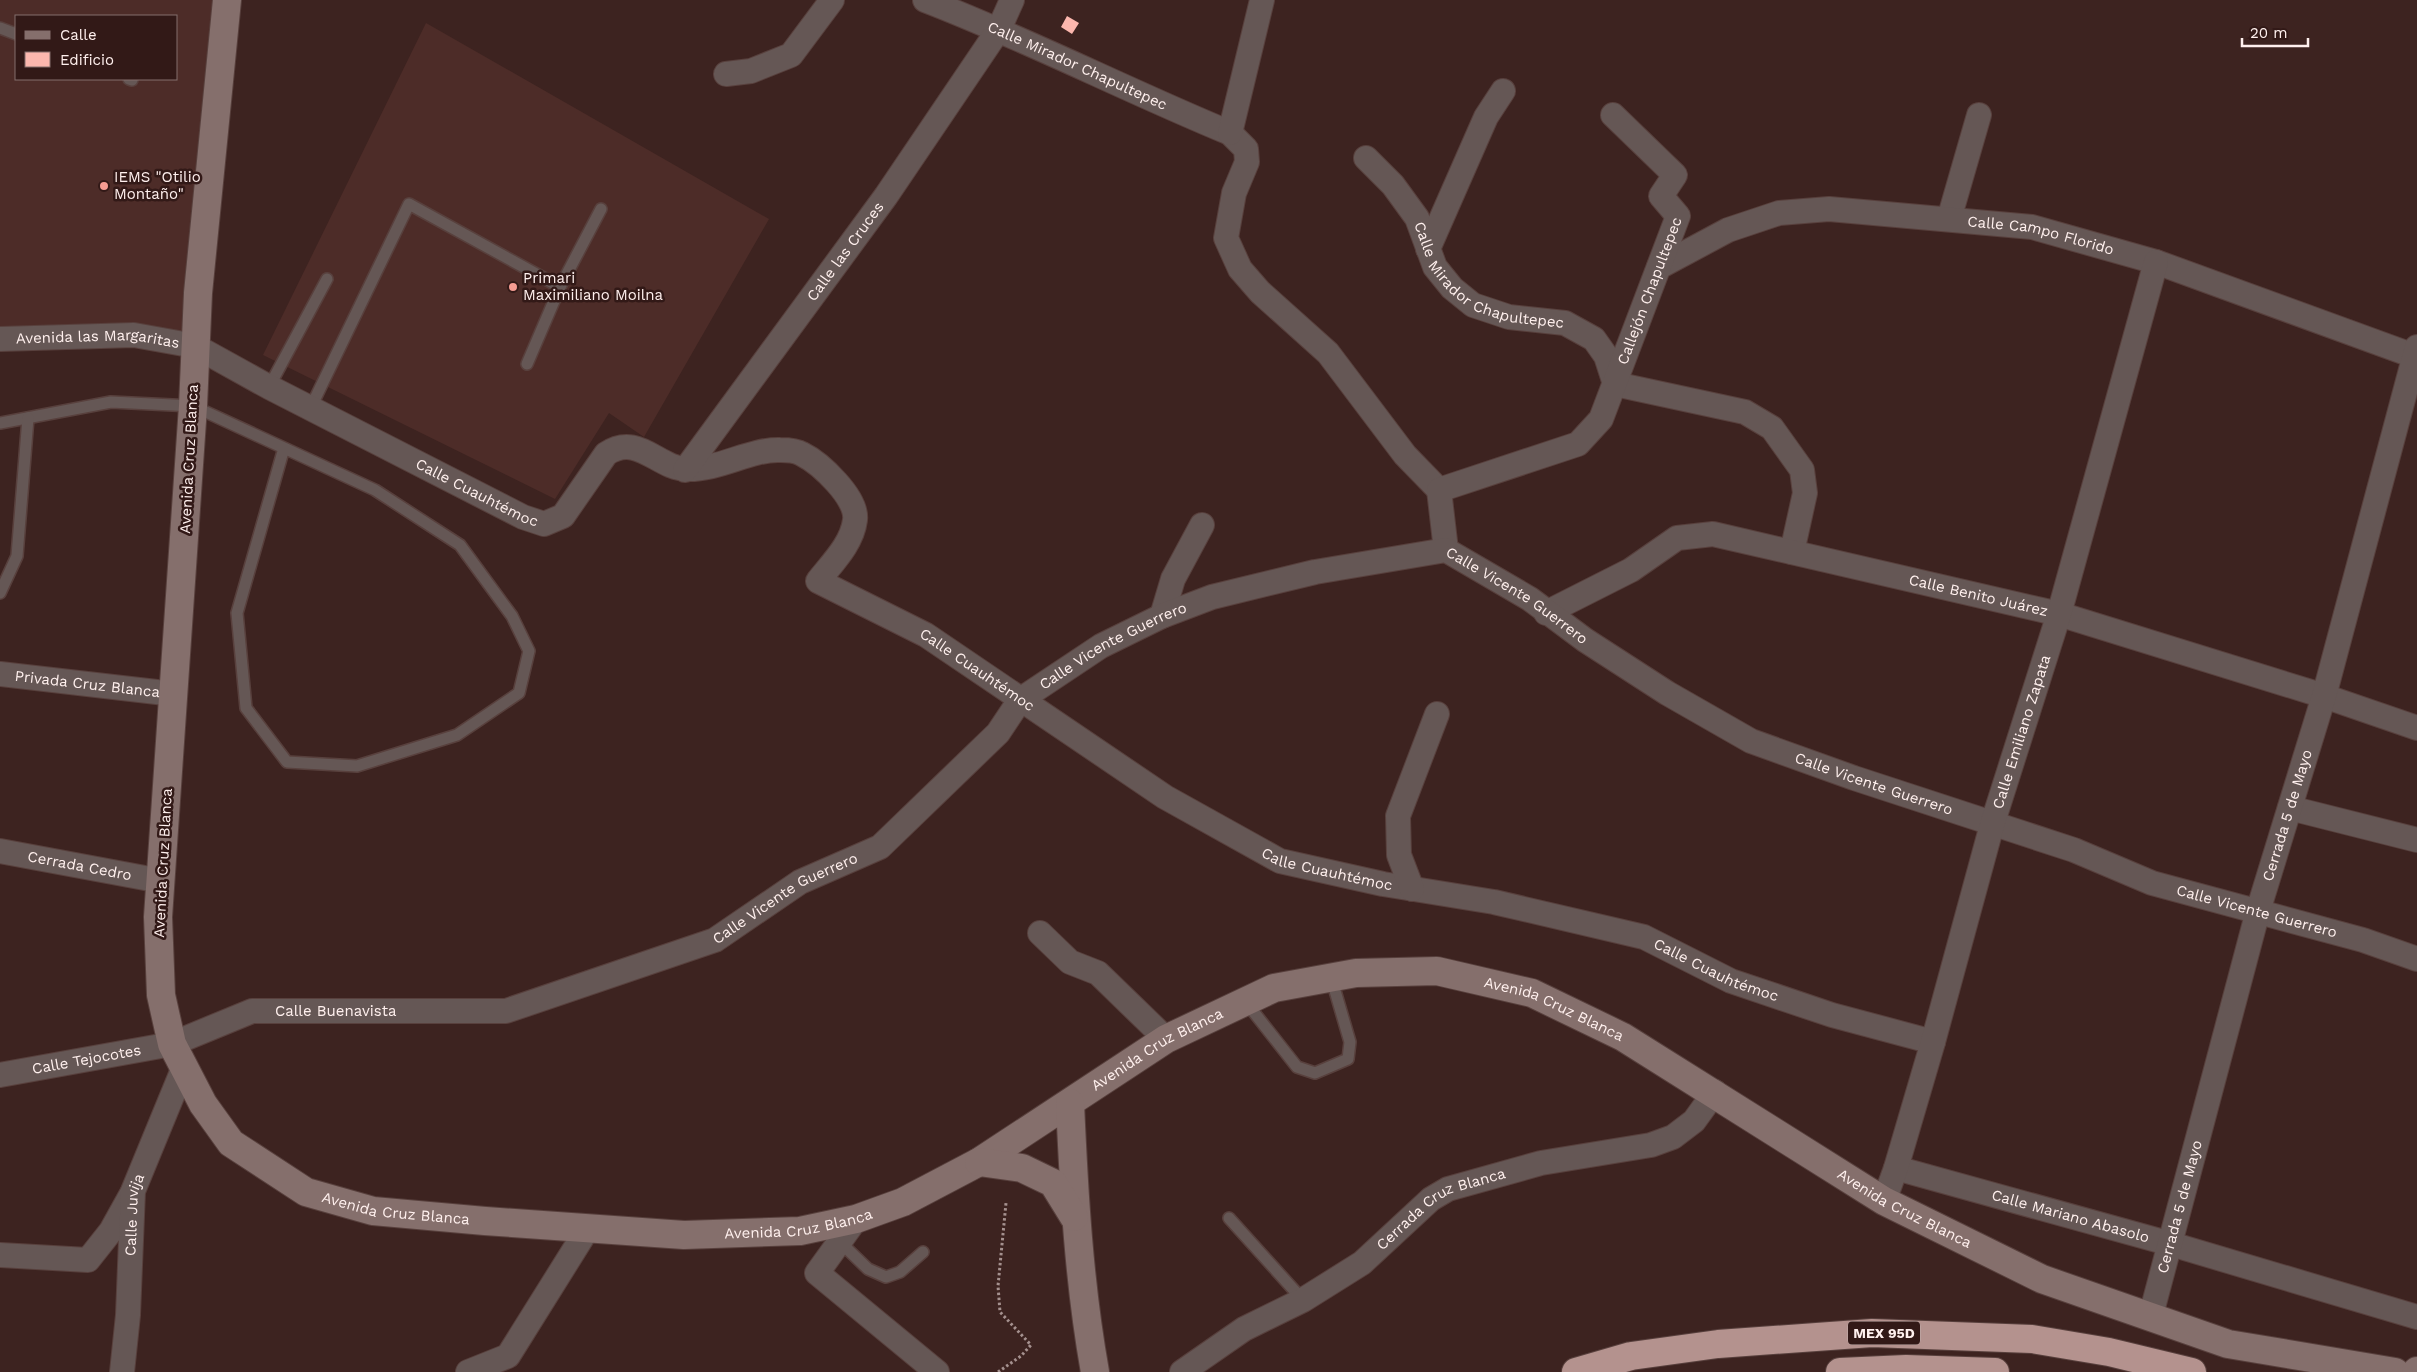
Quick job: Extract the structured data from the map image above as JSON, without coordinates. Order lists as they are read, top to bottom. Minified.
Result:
{"streets":{"highway":["MEX 95D"],"main road":["Avenida Cruz Blanca"],"street":["Calle Mirador Chapultepec","Calle Campo Florido","Calle las Cruces","Callejón Chapultepec","Avenida las Margaritas","Calle Cuauhtémoc","Calle Benito Juárez","Calle Vicente Guerrero","Privada Cruz Blanca","Calle Emiliano Zapata","Cerrada 5 de Mayo","Cerrada Cedro","Calle Buenavista","Calle Tejocotes","Cerrada Cruz Blanca","Calle Juvija","Calle Mariano Abasolo"]},"crossings":[["Calle Mirador Chapultepec","Calle las Cruces"],["Calle Mirador Chapultepec","Callejón Chapultepec"],["Calle Campo Florido","Callejón Chapultepec"],["Calle Campo Florido","Calle Emiliano Zapata"],["Calle Campo Florido","Cerrada 5 de Mayo"],["Calle las Cruces","Calle Cuauhtémoc"],["Avenida las Margaritas","Avenida Cruz Blanca"],["Avenida las Margaritas","Calle Cuauhtémoc"],["Avenida Cruz Blanca","Calle Cuauhtémoc"],["Avenida Cruz Blanca","Privada Cruz Blanca"],["Avenida Cruz Blanca","Calle Emiliano Zapata"],["Avenida Cruz Blanca","Cerrada 5 de Mayo"],["Avenida Cruz Blanca","Cerrada Cedro"],["Avenida Cruz Blanca","Calle Buenavista"],["Avenida Cruz Blanca","Calle Tejocotes"],["Avenida Cruz Blanca","Cerrada Cruz Blanca"],["Avenida Cruz Blanca","Calle Juvija"],["Calle Cuauhtémoc","Calle Vicente Guerrero"],["Calle Cuauhtémoc","Calle Emiliano Zapata"],["Calle Benito Juárez","Calle Vicente Guerrero"],["Calle Benito Juárez","Calle Emiliano Zapata"],["Calle Benito Juárez","Cerrada 5 de Mayo"],["Calle Vicente Guerrero","Calle Emiliano Zapata"],["Calle Vicente Guerrero","Cerrada 5 de Mayo"],["Calle Vicente Guerrero","Calle Buenavista"],["Calle Emiliano Zapata","Calle Mariano Abasolo"],["Cerrada 5 de Mayo","Calle Mariano Abasolo"],["Calle Buenavista","Calle Tejocotes"],["Calle Buenavista","Calle Juvija"],["Calle Tejocotes","Calle Juvija"]],"places":["IEMS \"Otilio Montaño\"","Primari Maximiliano Moilna"],"legend":["Calle","Edificio"],"scale_bar":"20 m"}
